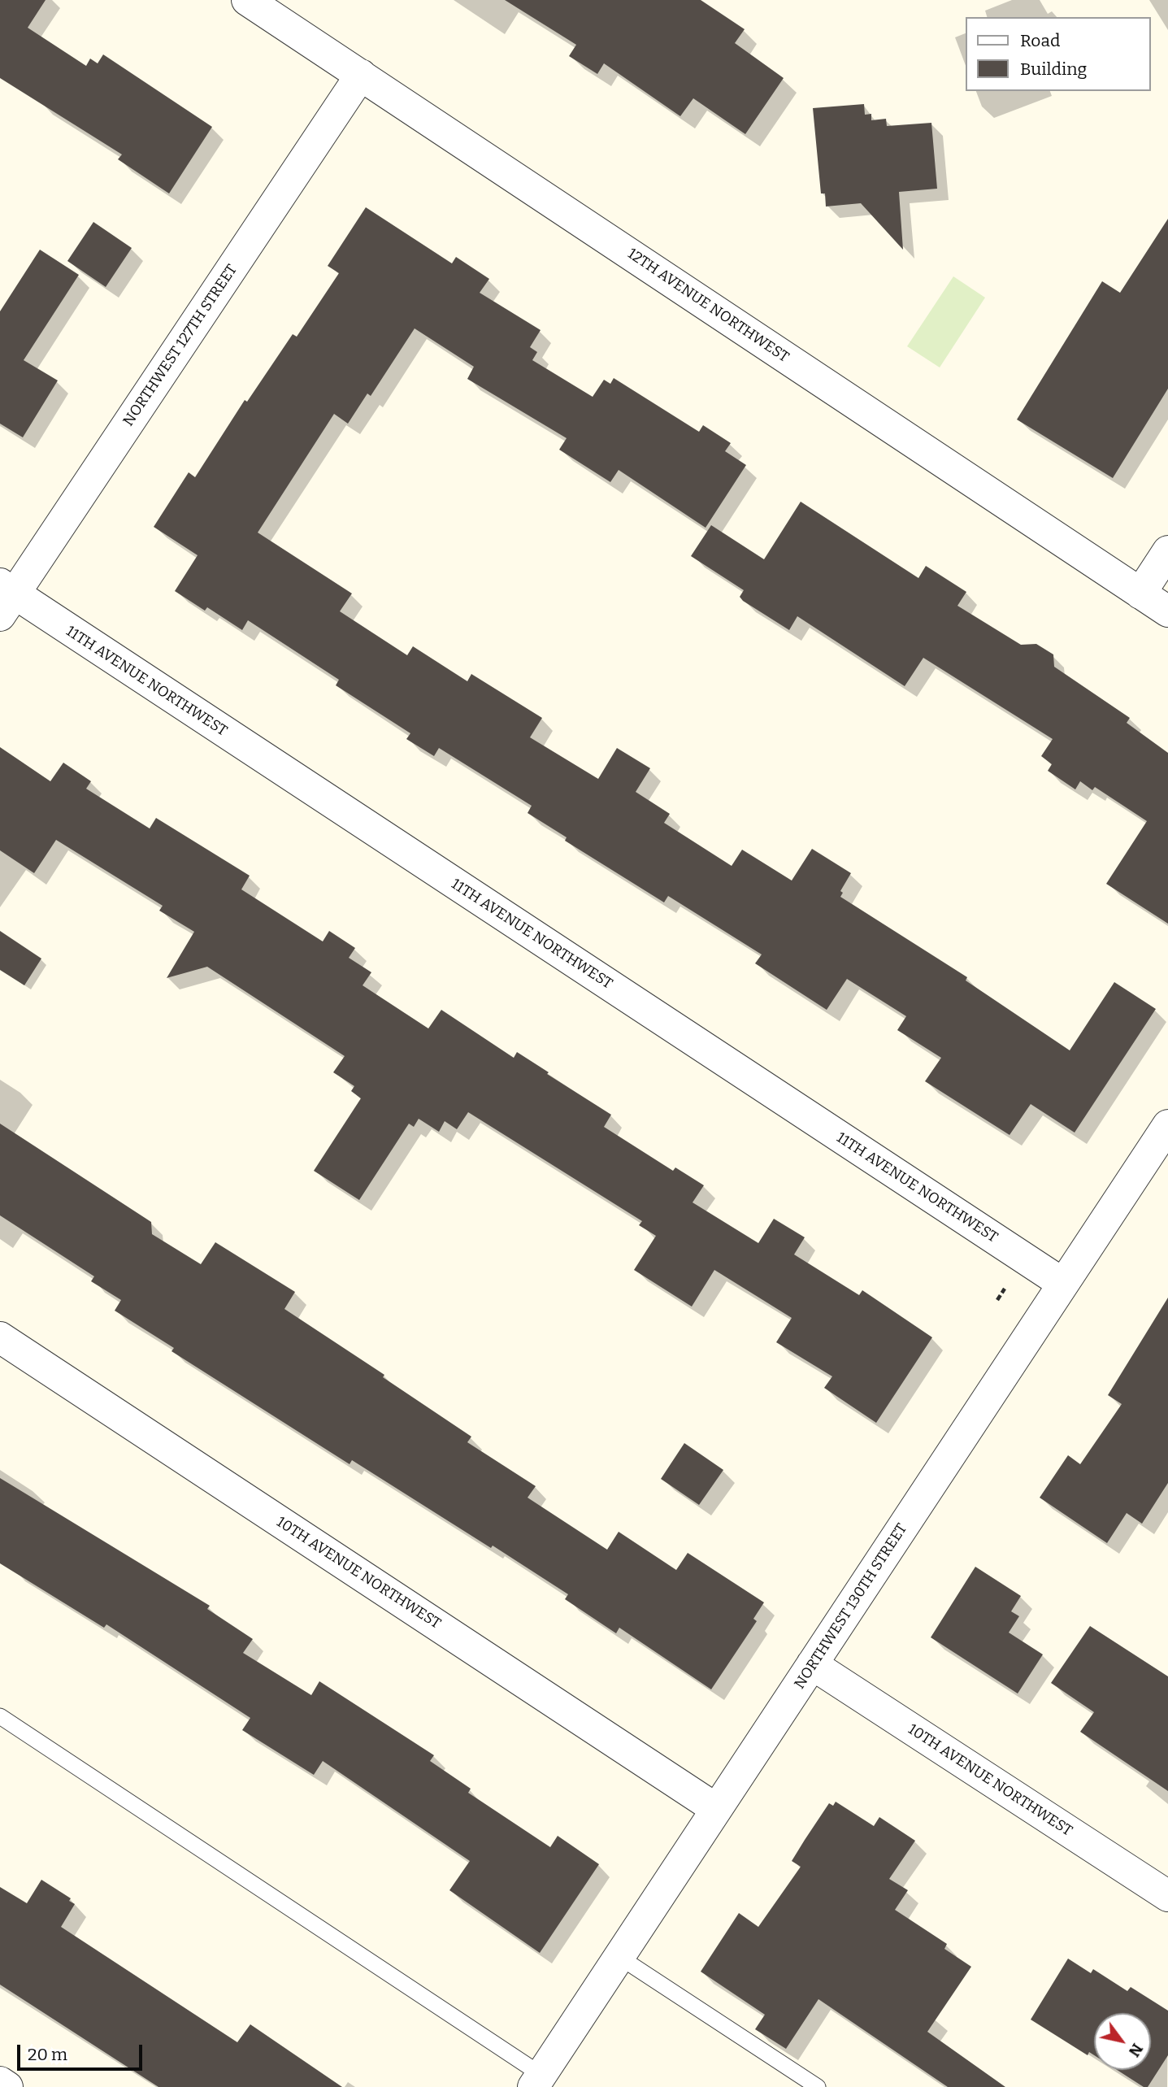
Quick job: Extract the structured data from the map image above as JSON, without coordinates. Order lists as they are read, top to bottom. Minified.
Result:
{"streets":{"street":["12TH AVENUE NORTHWEST","NORTHWEST 127TH STREET","11TH AVENUE NORTHWEST","10TH AVENUE NORTHWEST","NORTHWEST 130TH STREET"]},"crossings":[["12TH AVENUE NORTHWEST","NORTHWEST 127TH STREET"],["NORTHWEST 127TH STREET","11TH AVENUE NORTHWEST"],["11TH AVENUE NORTHWEST","NORTHWEST 130TH STREET"],["10TH AVENUE NORTHWEST","NORTHWEST 130TH STREET"]],"legend":["Road","Building"],"scale_bar":"20 m","north":"bottom right"}
